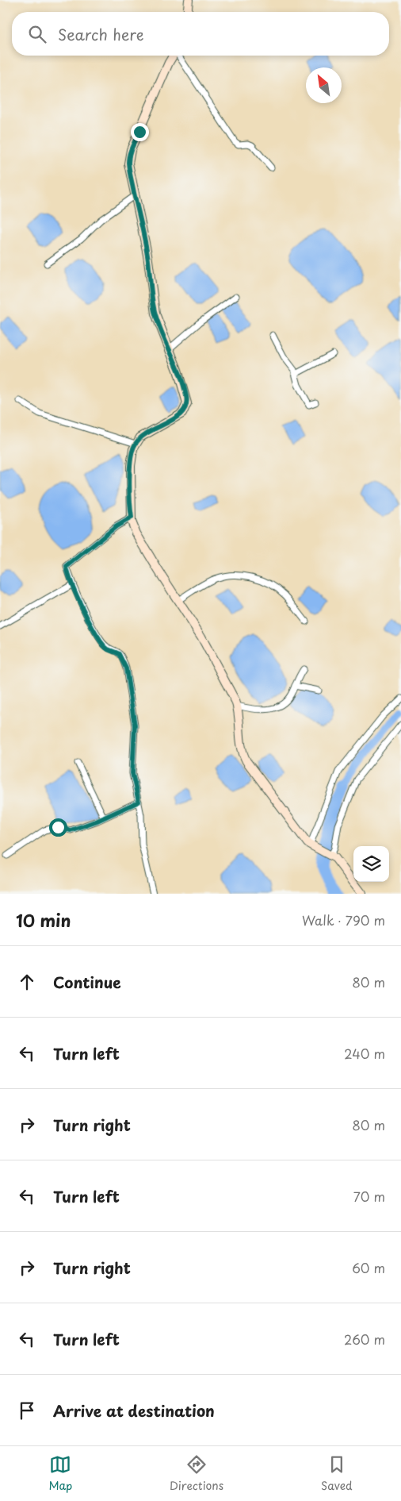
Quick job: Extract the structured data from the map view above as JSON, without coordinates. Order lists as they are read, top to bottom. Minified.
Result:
{"north":"top left","page":{"search":"Search here","heading":["10 min","Walk · 790 m"],"list":[["Continue","80 m"],["Turn left","240 m"],["Turn right","80 m"],["Turn left","70 m"],["Turn right","60 m"],["Turn left","260 m"],"Arrive at destination"],"nav":["Map","Directions","Saved"]}}
